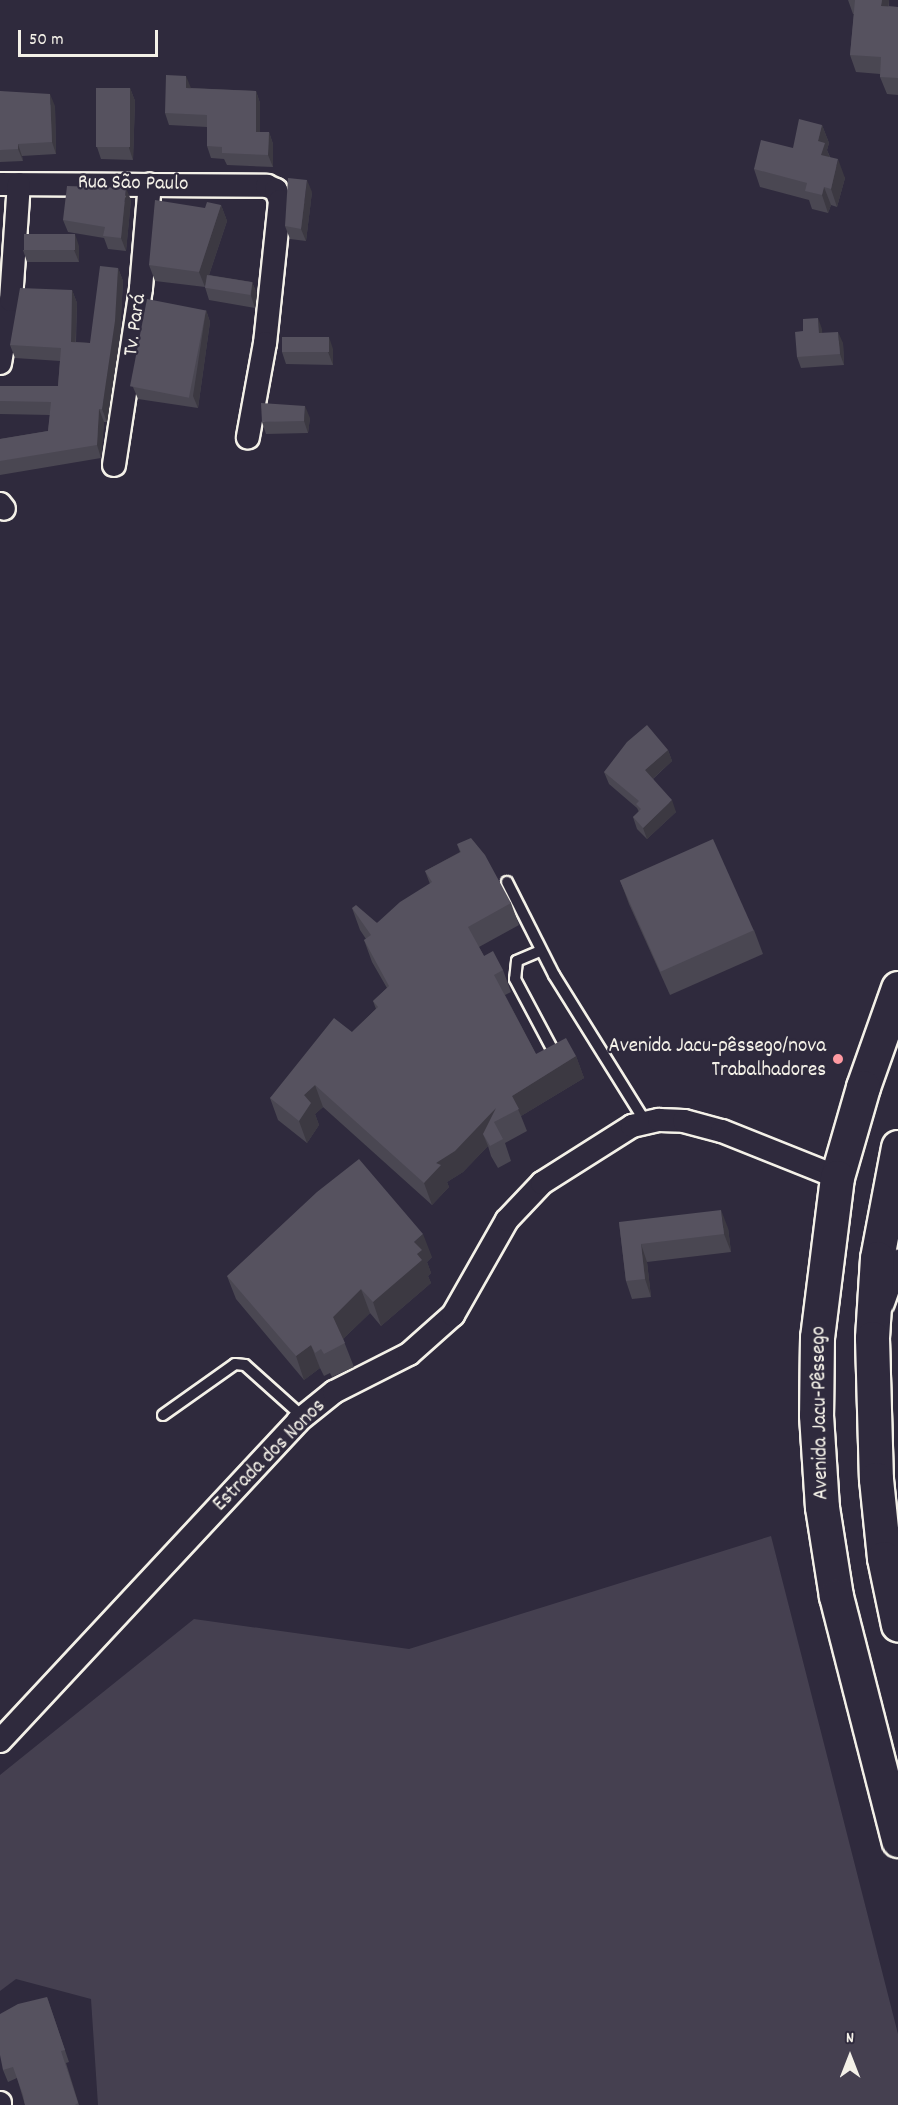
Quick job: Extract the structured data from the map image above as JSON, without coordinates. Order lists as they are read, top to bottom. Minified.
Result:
{"streets":{"highway":["Avenida Jacu-Pêssego"],"street":["Rua São Paulo","Tv. Pará","Estrada dos Nonos"]},"crossings":[["Rua São Paulo","Tv. Pará"],["Avenida Jacu-Pêssego","Estrada dos Nonos"]],"places":["Avenida Jacu-pêssego/nova Trabalhadores"],"scale_bar":"50 m","north":"top"}
